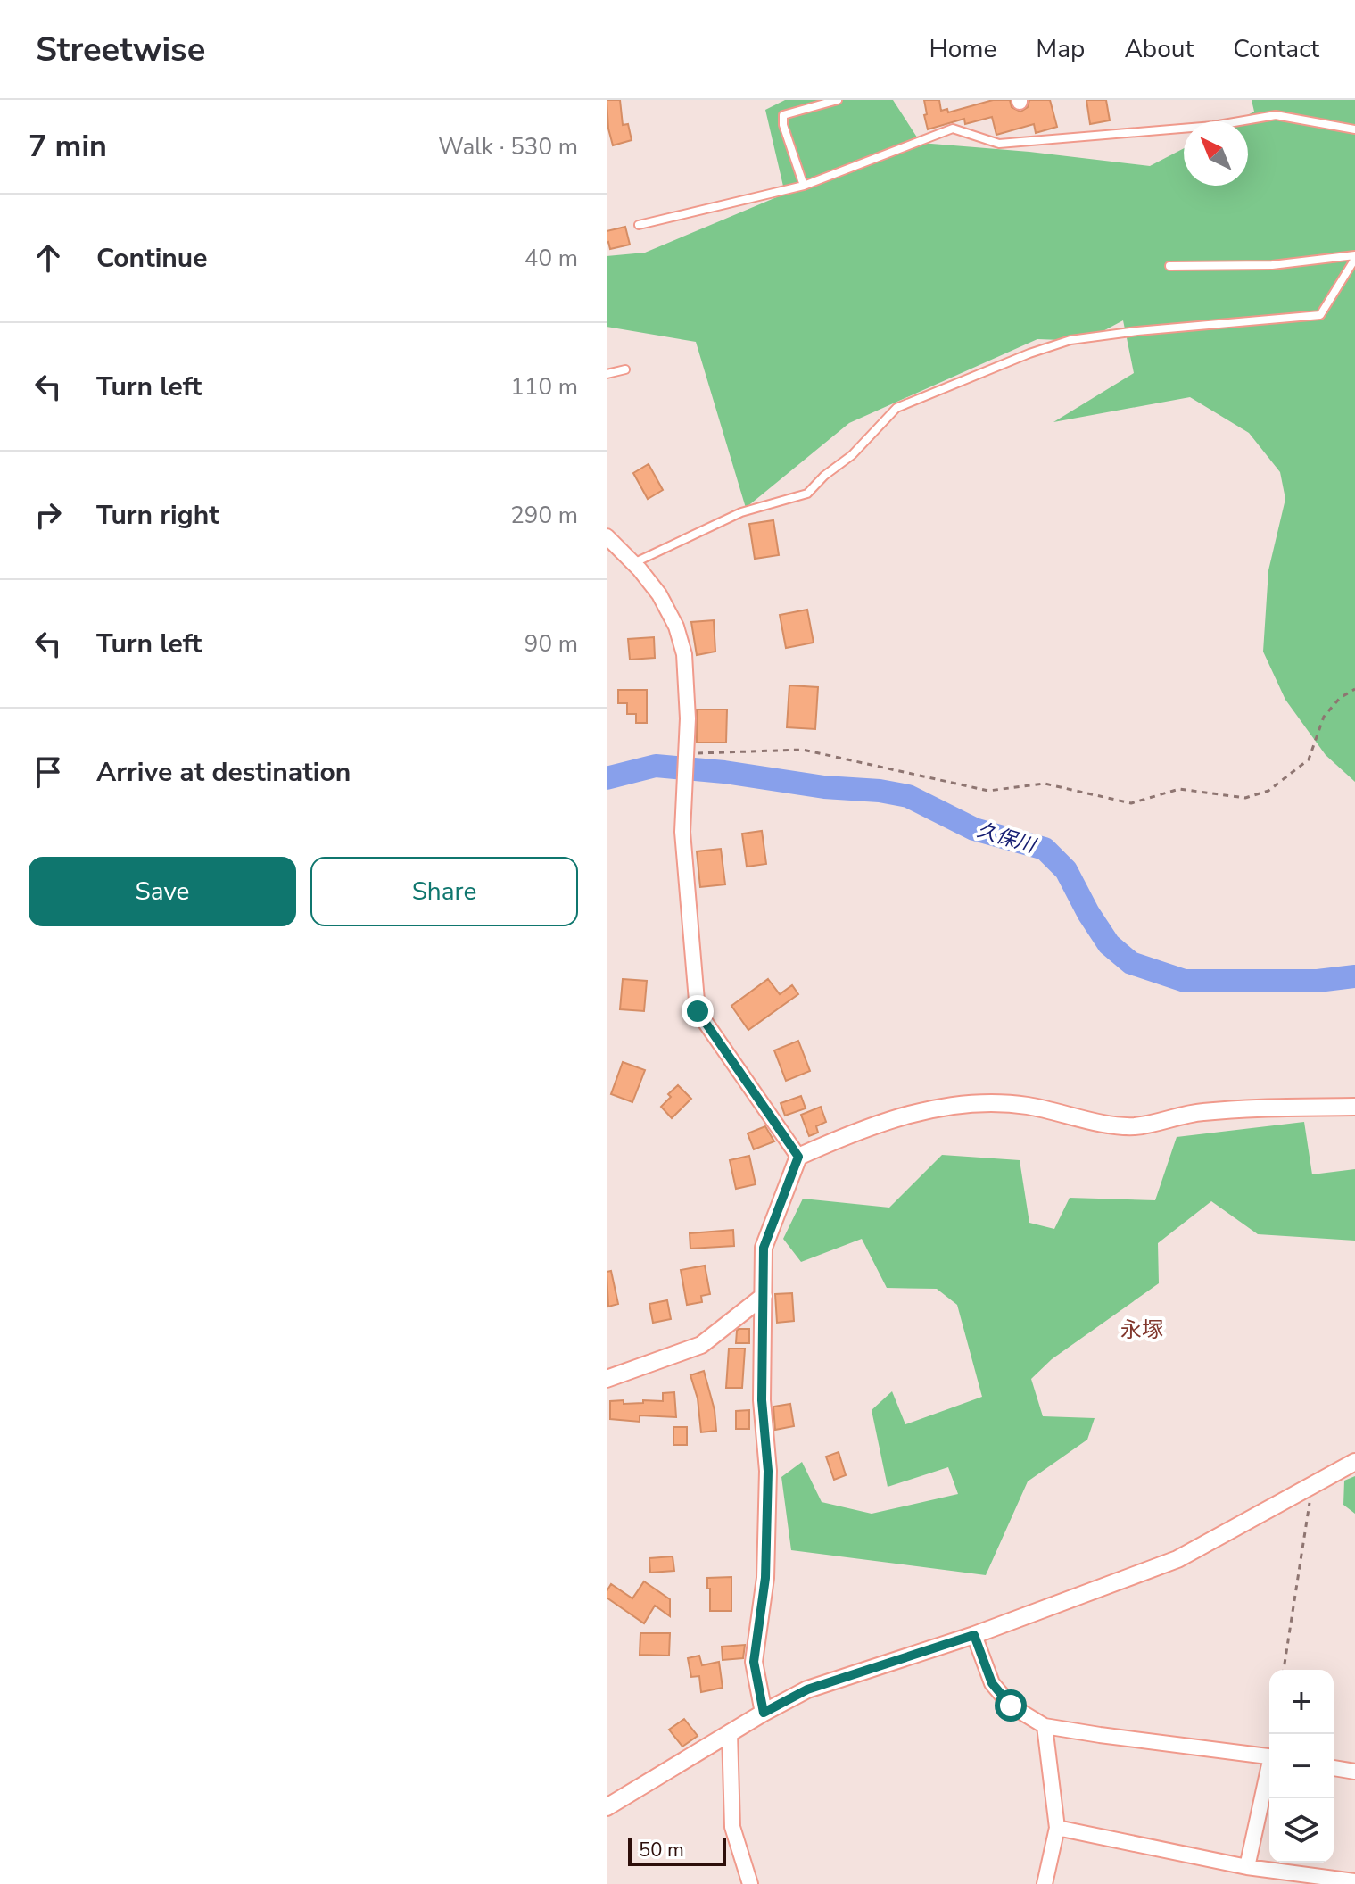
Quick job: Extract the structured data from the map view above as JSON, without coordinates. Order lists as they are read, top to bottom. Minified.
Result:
{"districts":["永塚"],"water":["久保川"],"scale_bar":"50 m","north":"top left","page":{"header":"Streetwise","nav":["Home","Map","About","Contact"],"heading":["7 min","Walk · 530 m"],"list":[["Continue","40 m"],["Turn left","110 m"],["Turn right","290 m"],["Turn left","90 m"],"Arrive at destination"],"buttons":["Save","Share"],"map_buttons":["+","−"],"scale":"50 m"}}
